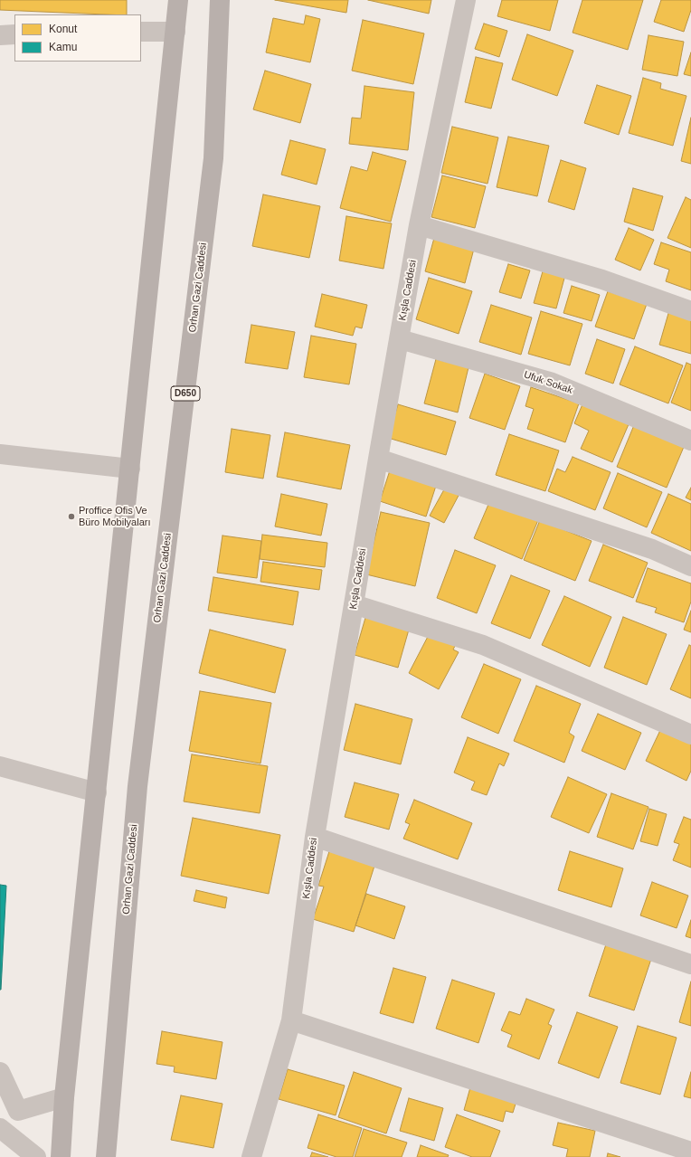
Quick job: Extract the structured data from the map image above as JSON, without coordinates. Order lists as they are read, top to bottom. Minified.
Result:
{"streets":{"main road":["Orhan Gazi Caddesi","D650"],"street":["Kışla Caddesi","Ufuk Sokak"]},"crossings":[["Kışla Caddesi","Ufuk Sokak"]],"places":["Proffice Ofis Ve Büro Mobilyaları"],"legend":["Konut","Kamu"]}
